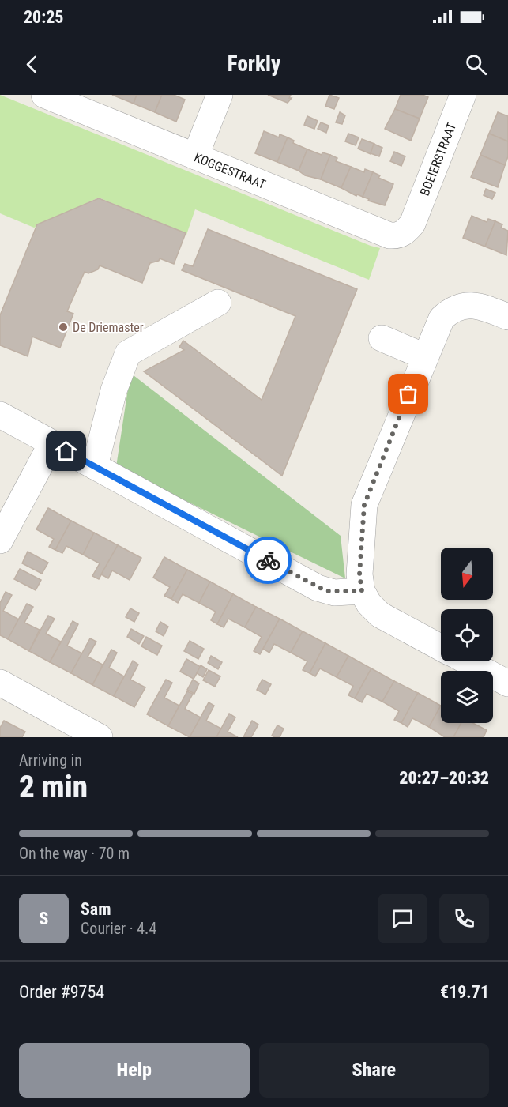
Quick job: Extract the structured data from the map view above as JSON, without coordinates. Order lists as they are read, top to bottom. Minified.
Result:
{"streets":{"street":["BOEIERSTRAAT","KOGGESTRAAT"]},"crossings":[["BOEIERSTRAAT","KOGGESTRAAT"]],"places":["De Driemaster"],"north":"bottom","page":{"status":"20:25","header":"Forkly","heading":["2 min","Arriving in","20:27–20:32"],"panel":["Sam","Courier · 4.4","Order #9754","€19.71"],"bar":"On the way · 70 m","round":"S","buttons":["Help","Share"]}}
